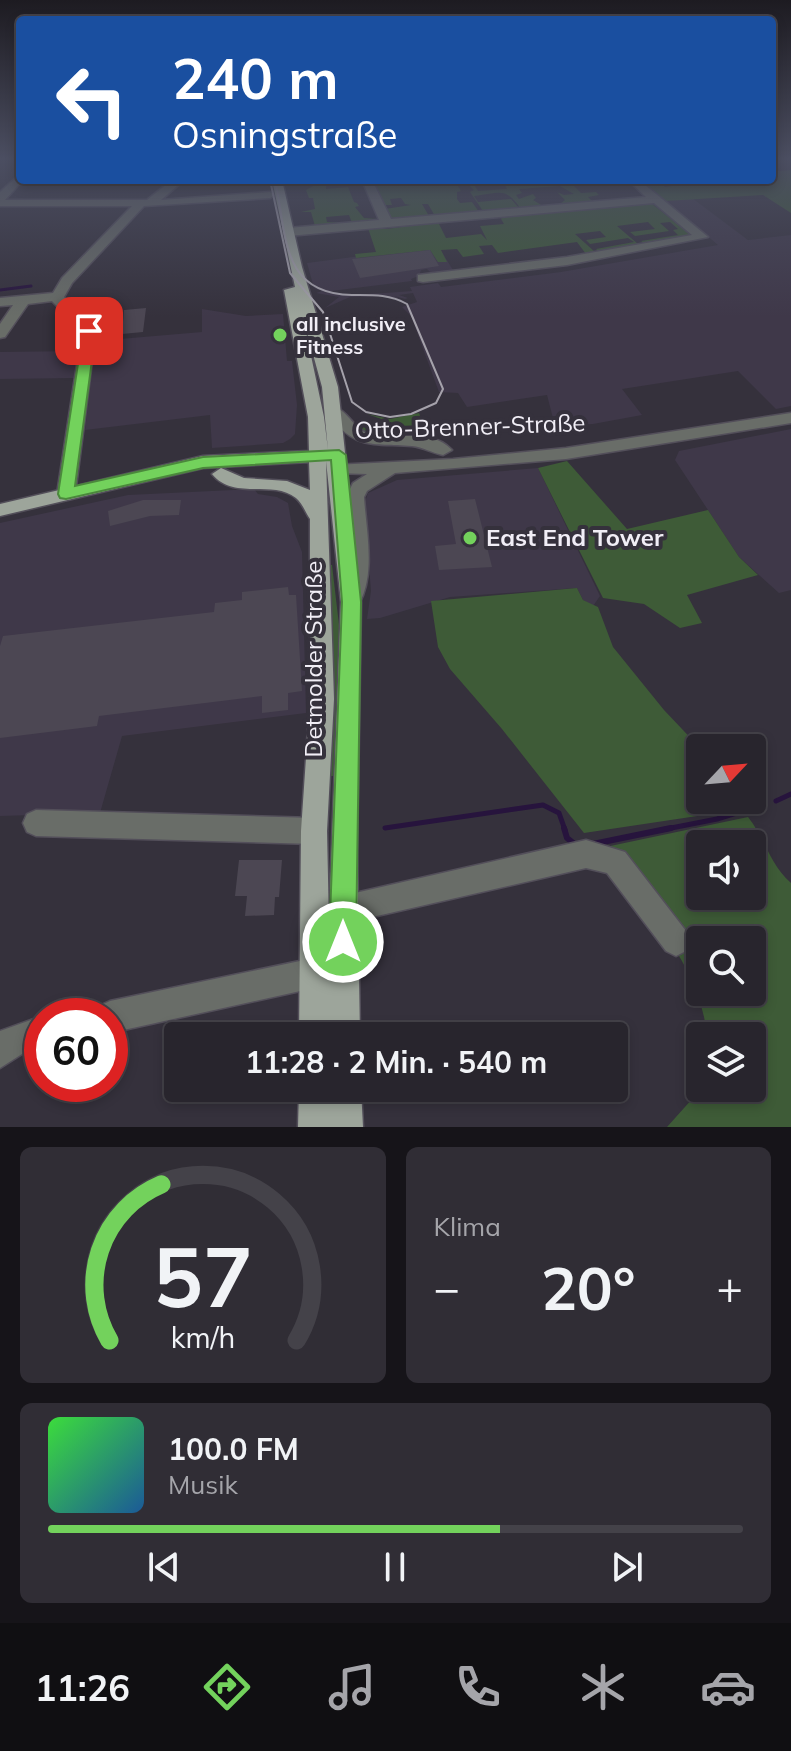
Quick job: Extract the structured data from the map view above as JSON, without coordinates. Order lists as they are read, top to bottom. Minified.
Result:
{"streets":{"main road":["Detmolder Straße"],"street":["Otto-Brenner-Straße"]},"crossings":[["Otto-Brenner-Straße","Detmolder Straße"]],"places":["all inclusive Fitness","East End Tower"],"north":"top right","page":{"turn":["240 m","Osningstraße"],"limit":"60","trip":"11:28 · 2 Min. · 540 m","tile":"Klima","heat":["−","20°","+"],"song":["100.0 FM","Musik"],"tabs":"11:26","gauge":["57","km/h"]}}
